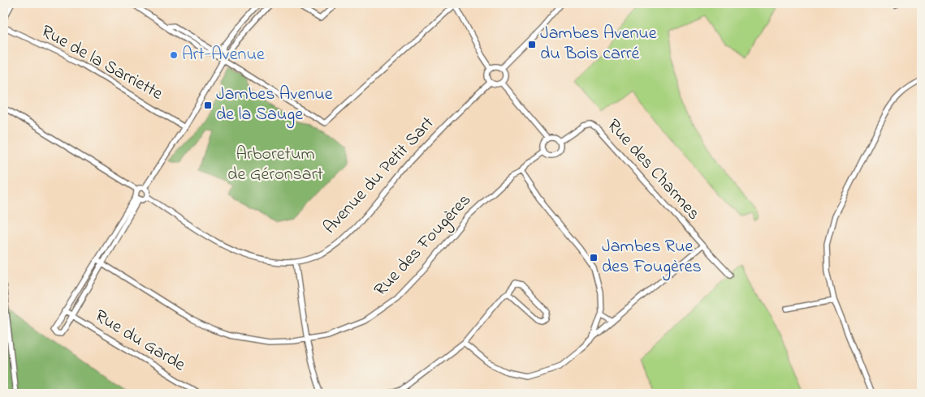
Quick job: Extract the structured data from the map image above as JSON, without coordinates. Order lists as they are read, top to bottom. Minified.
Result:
{"streets":{"street":["Rue de la Sarriette","Rue des Charmes","Avenue du Petit Sart","Rue des Fougères","Rue du Garde"]},"crossings":[["Rue des Charmes","Rue des Fougères"]],"parks":["Arboretum de Géronsart"],"places":{"transit":["Jambes Avenue du Bois carré","Jambes Avenue de la Sauge","Jambes Rue des Fougères"],"other":["Art-Avenue"]}}
